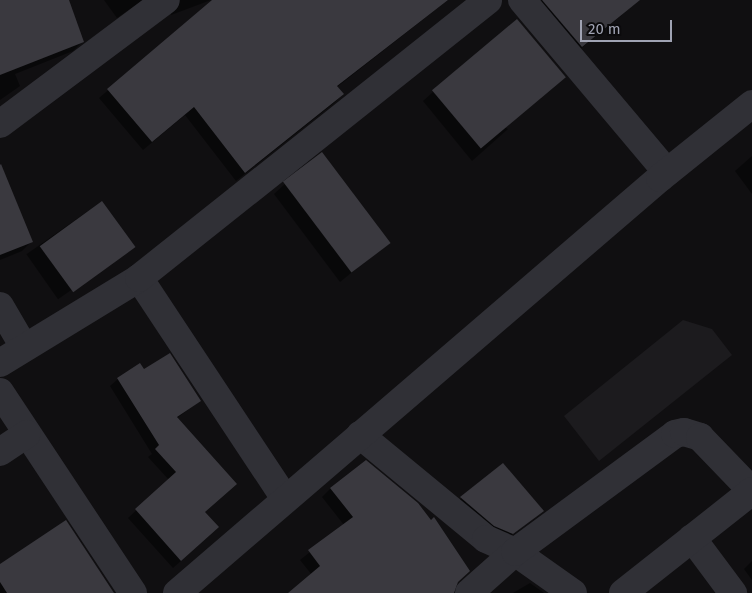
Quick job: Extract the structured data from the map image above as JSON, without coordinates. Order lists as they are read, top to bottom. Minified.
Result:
{"scale_bar":"20 m"}
